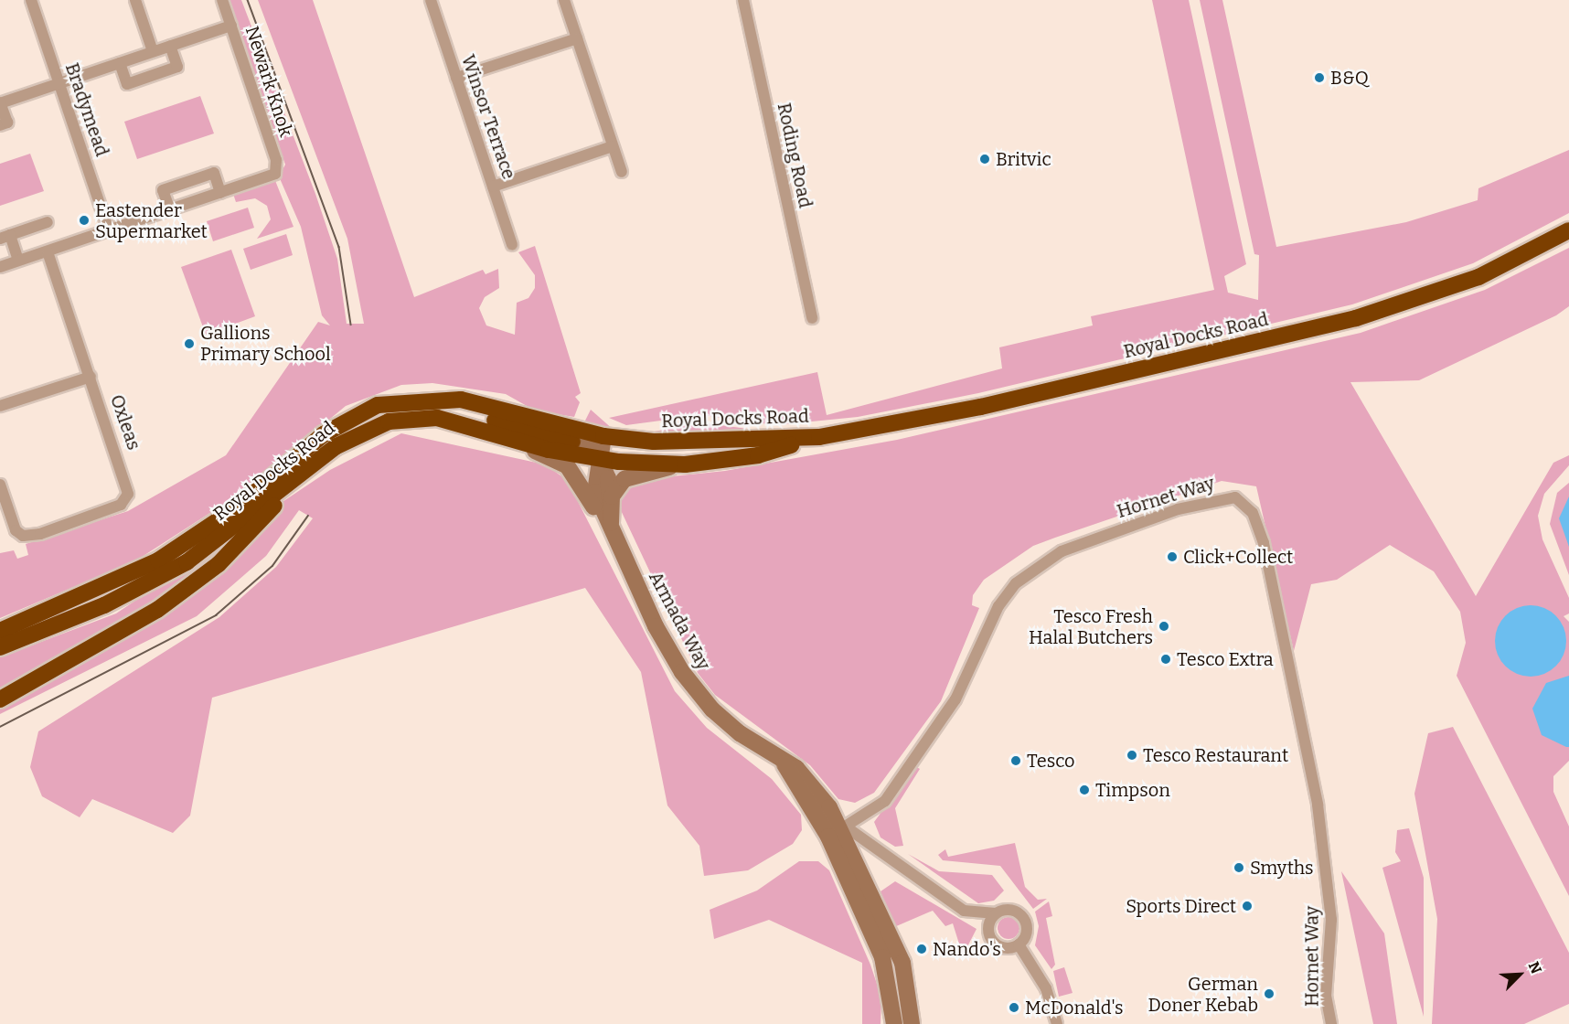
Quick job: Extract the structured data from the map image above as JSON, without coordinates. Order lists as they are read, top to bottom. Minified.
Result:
{"streets":{"highway":["Royal Docks Road"],"street":["Newark Knok","Bradymead","Winsor Terrace","Roding Road","Oxleas","Hornet Way","Armada Way"]},"crossings":[["Royal Docks Road","Armada Way"],["Hornet Way","Armada Way"]],"places":["B&Q","Britvic","Eastender Supermarket","Gallions Primary School","Click+Collect","Tesco Fresh Halal Butchers","Tesco Extra","Tesco Restaurant","Tesco","Timpson","Smyths","Sports Direct","Nando's","German Doner Kebab","McDonald's"],"north":"top right"}
